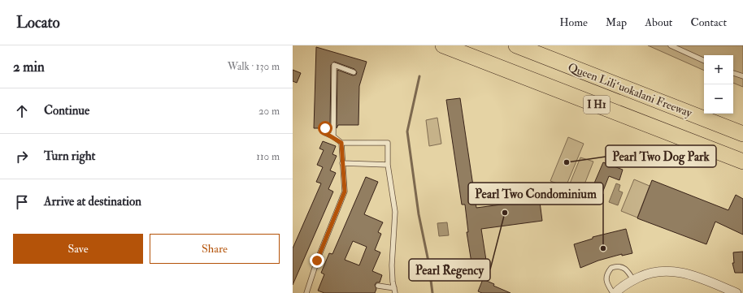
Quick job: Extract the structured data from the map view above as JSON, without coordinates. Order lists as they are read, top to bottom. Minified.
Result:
{"streets":{"highway":["Queen Liliʻuokalani Freeway","I H1"]},"places":["Pearl Two Dog Park","Pearl Regency","Pearl Two Condominium"],"page":{"header":"Locato","nav":["Home","Map","About","Contact"],"heading":["2 min","Walk · 130 m"],"map_buttons":["+","−"],"list":[["Continue","20 m"],["Turn right","110 m"],"Arrive at destination"],"buttons":["Save","Share"]}}
